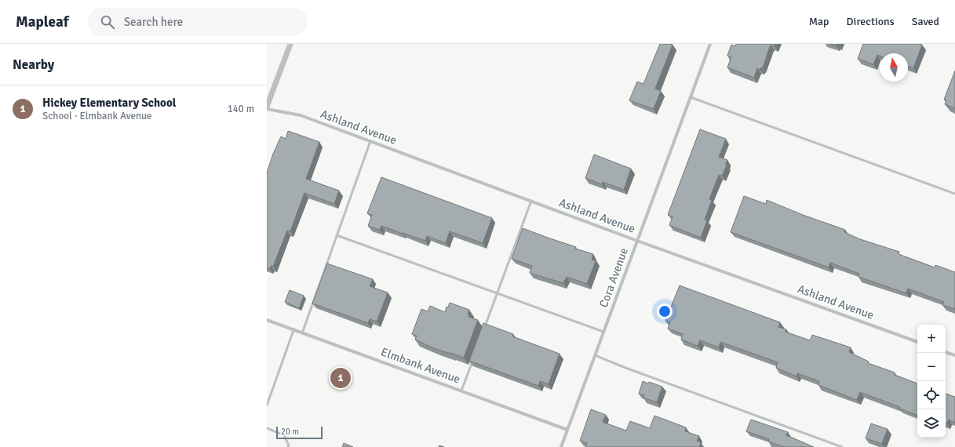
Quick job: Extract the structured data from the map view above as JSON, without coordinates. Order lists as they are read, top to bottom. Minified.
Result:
{"streets":{"street":["Ashland Avenue","Cora Avenue","Elmbank Avenue"]},"crossings":[["Ashland Avenue","Cora Avenue"],["Cora Avenue","Elmbank Avenue"]],"scale_bar":"20 m","north":"top","page":{"header":"Mapleaf","search":"Search here","nav":["Map","Directions","Saved"],"heading":"Nearby","list":[{"mark":"1","name":"Hickey Elementary School","note":"School · Elmbank Avenue","value":"140 m"}],"map_buttons":["+","−"],"pins":"1","scale":"20 m"}}
